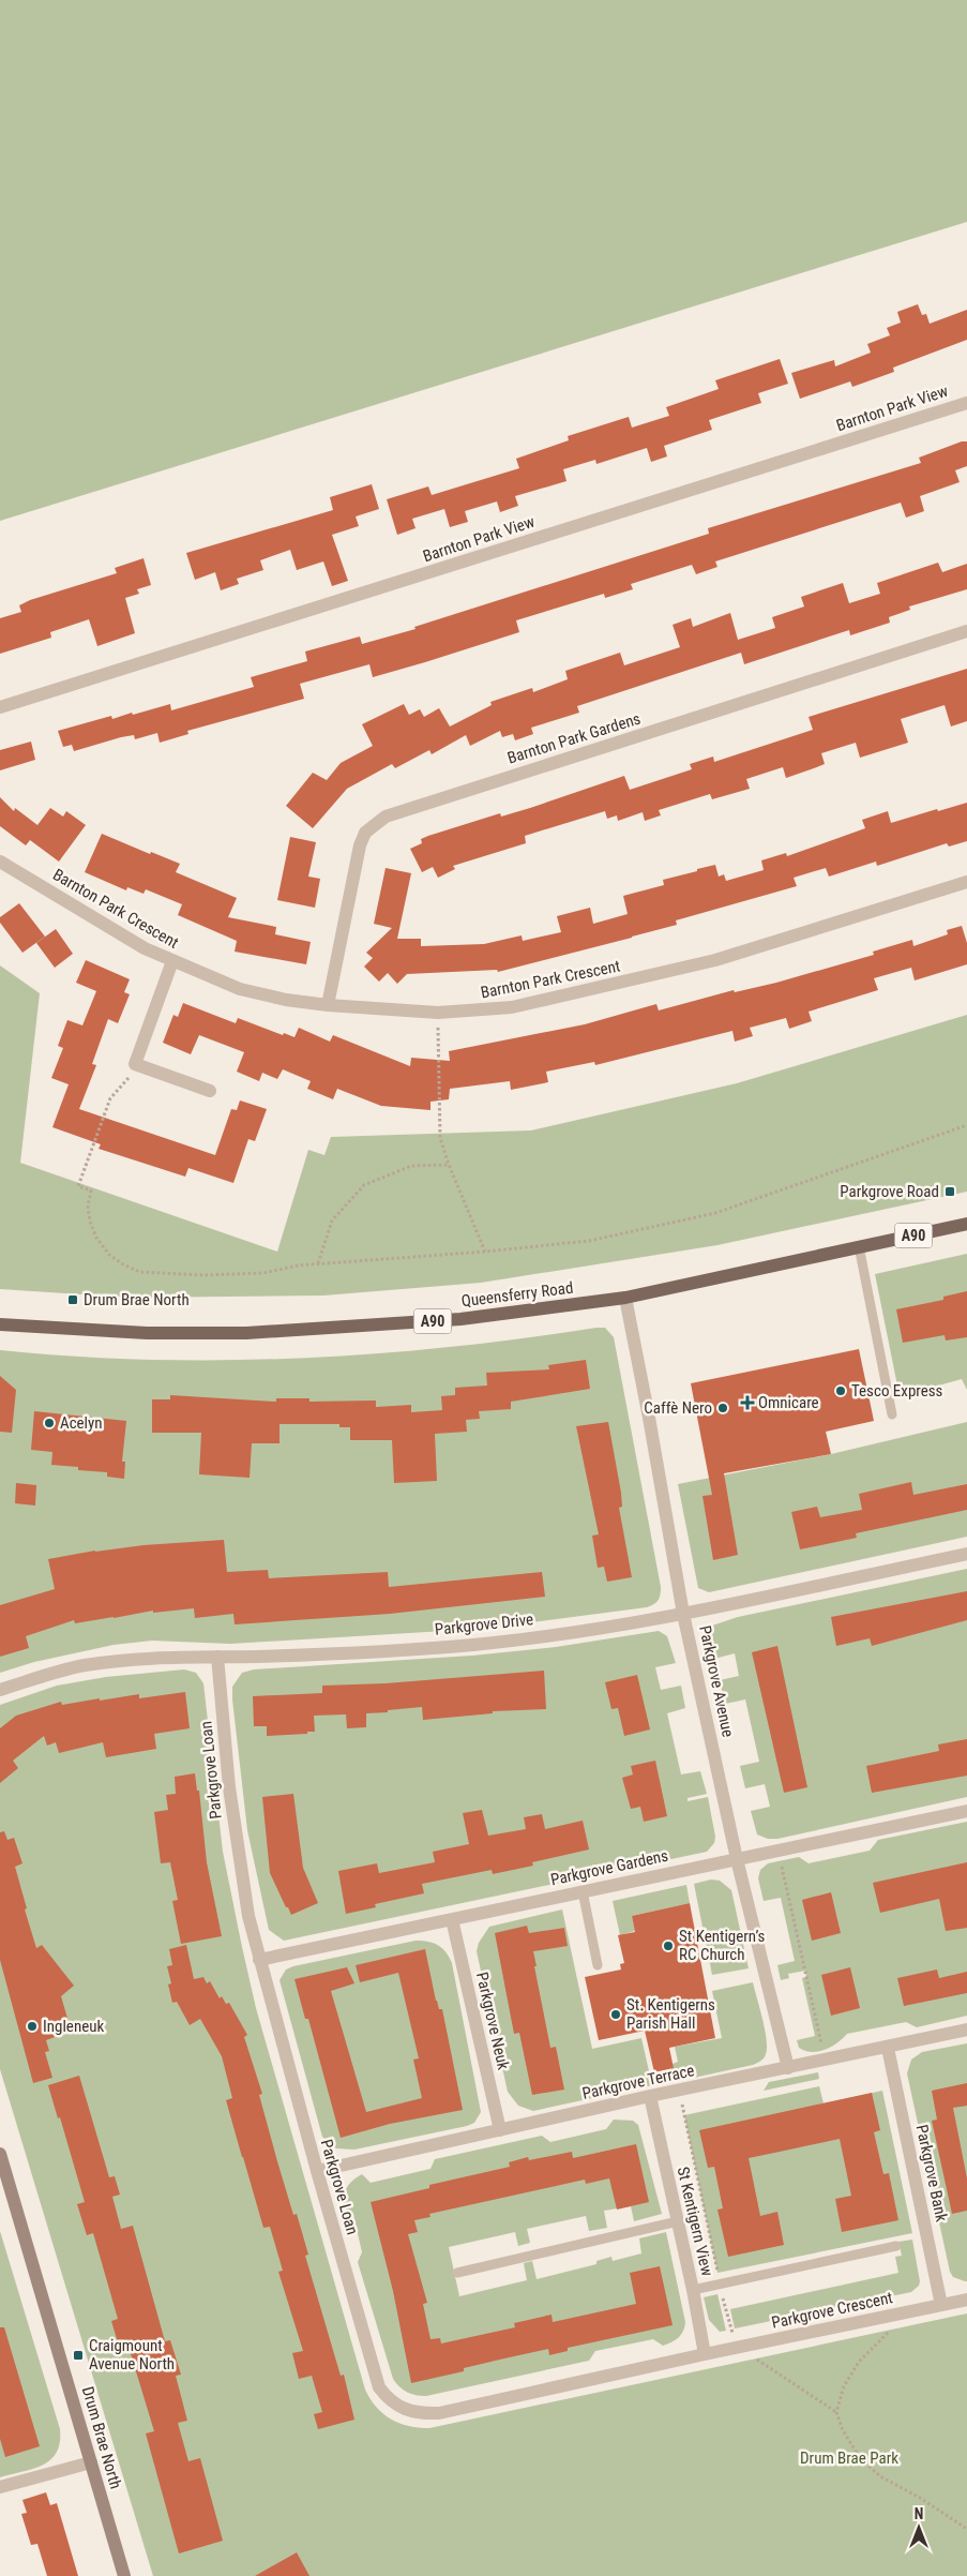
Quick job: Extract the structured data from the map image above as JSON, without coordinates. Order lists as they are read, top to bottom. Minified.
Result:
{"streets":{"main road":["A90","Queensferry Road","Drum Brae North"],"street":["Barnton Park View","Barnton Park Gardens","Barnton Park Crescent","Parkgrove Drive","Parkgrove Avenue","Parkgrove Loan","Parkgrove Gardens","Parkgrove Neuk","Parkgrove Terrace","Parkgrove Bank","St Kentigern View","Parkgrove Crescent"]},"crossings":[["Barnton Park Gardens","Barnton Park Crescent"],["Queensferry Road","Parkgrove Avenue"],["Parkgrove Drive","Parkgrove Avenue"],["Parkgrove Drive","Parkgrove Loan"],["Parkgrove Avenue","Parkgrove Gardens"],["Parkgrove Avenue","Parkgrove Terrace"],["Parkgrove Loan","Parkgrove Gardens"],["Parkgrove Loan","Parkgrove Terrace"],["Parkgrove Loan","St Kentigern View"],["Parkgrove Loan","Parkgrove Crescent"],["Parkgrove Gardens","Parkgrove Neuk"],["Parkgrove Neuk","Parkgrove Terrace"],["Parkgrove Terrace","Parkgrove Bank"],["Parkgrove Terrace","St Kentigern View"],["Parkgrove Bank","Parkgrove Crescent"],["St Kentigern View","Parkgrove Crescent"]],"parks":["Drum Brae Park"],"places":{"transit":["Parkgrove Road","Drum Brae North","Craigmount Avenue North"],"other":["Tesco Express","Caffè Nero","Acelyn","St Kentigern’s RC Church","St. Kentigerns Parish Hall","Ingleneuk"],"health":["Omnicare"]},"north":"top"}
